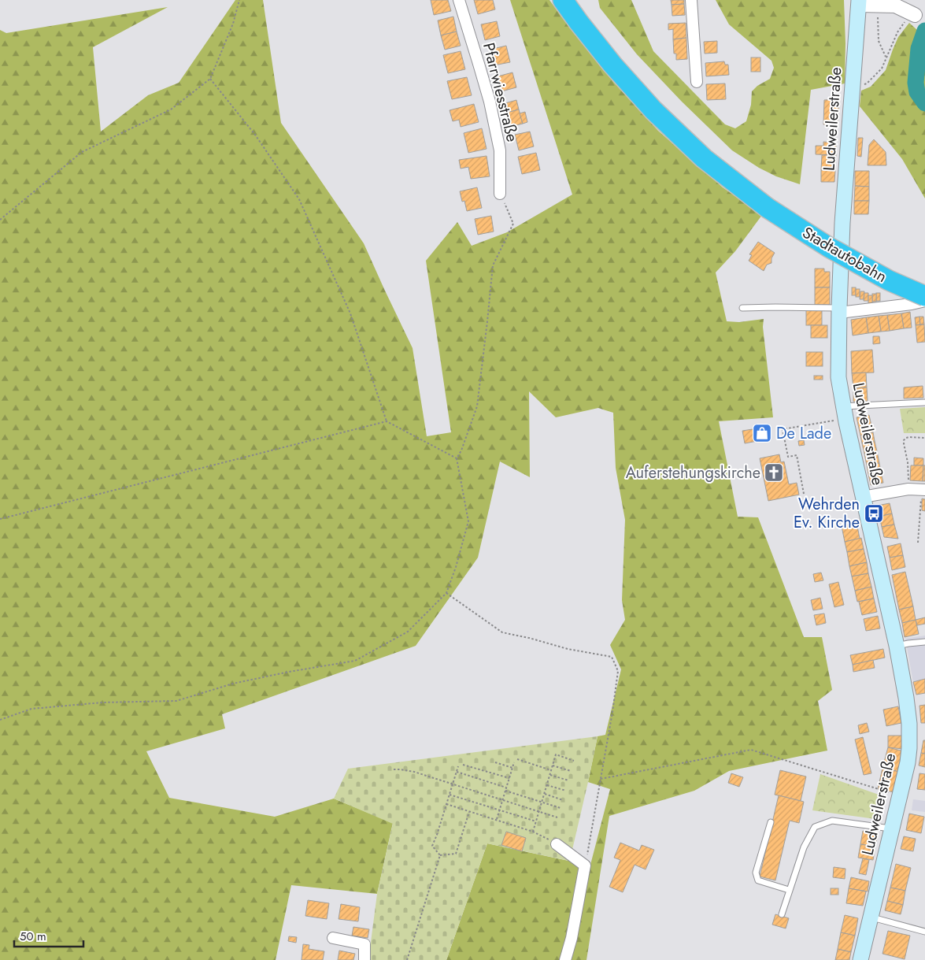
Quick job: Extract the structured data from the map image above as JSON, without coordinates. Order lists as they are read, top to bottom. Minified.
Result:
{"streets":{"highway":["Stadtautobahn"],"main road":["Ludweilerstraße"],"street":["Pfarrwiesstraße"]},"places":{"shop":["De Lade"],"church":["Auferstehungskirche"],"bus stop":["Wehrden Ev. Kirche"]},"scale_bar":"50 m"}
